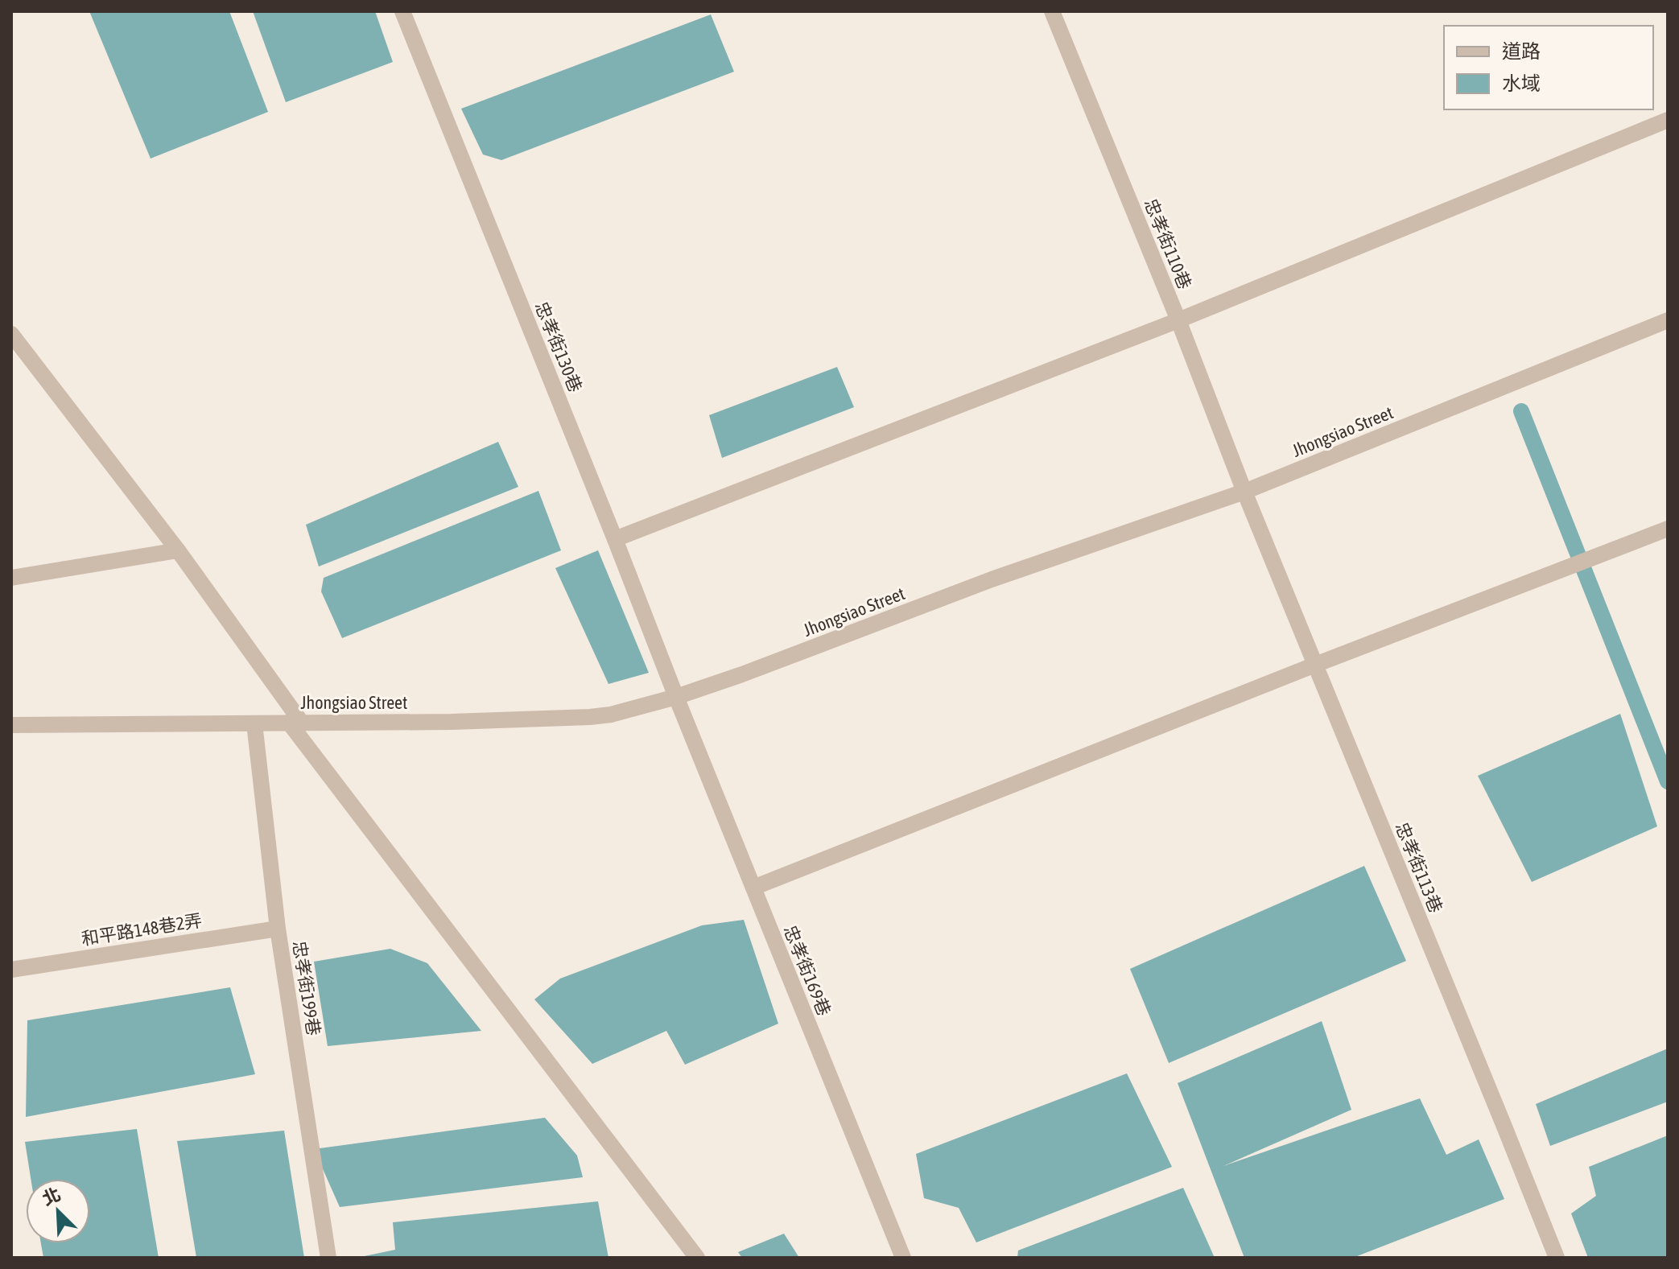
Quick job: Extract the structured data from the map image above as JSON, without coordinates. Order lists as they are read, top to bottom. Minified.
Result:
{"streets":{"street":["忠孝街110巷","忠孝街130巷","Jhongsiao Street","忠孝街113巷","和平路148巷2弄","忠孝街169巷","忠孝街199巷"]},"crossings":[["忠孝街110巷","Jhongsiao Street"],["忠孝街110巷","忠孝街113巷"],["忠孝街130巷","Jhongsiao Street"],["忠孝街130巷","忠孝街169巷"],["Jhongsiao Street","忠孝街113巷"],["Jhongsiao Street","忠孝街169巷"],["Jhongsiao Street","忠孝街199巷"],["和平路148巷2弄","忠孝街199巷"]],"legend":["道路","水域"],"north":"top left"}
